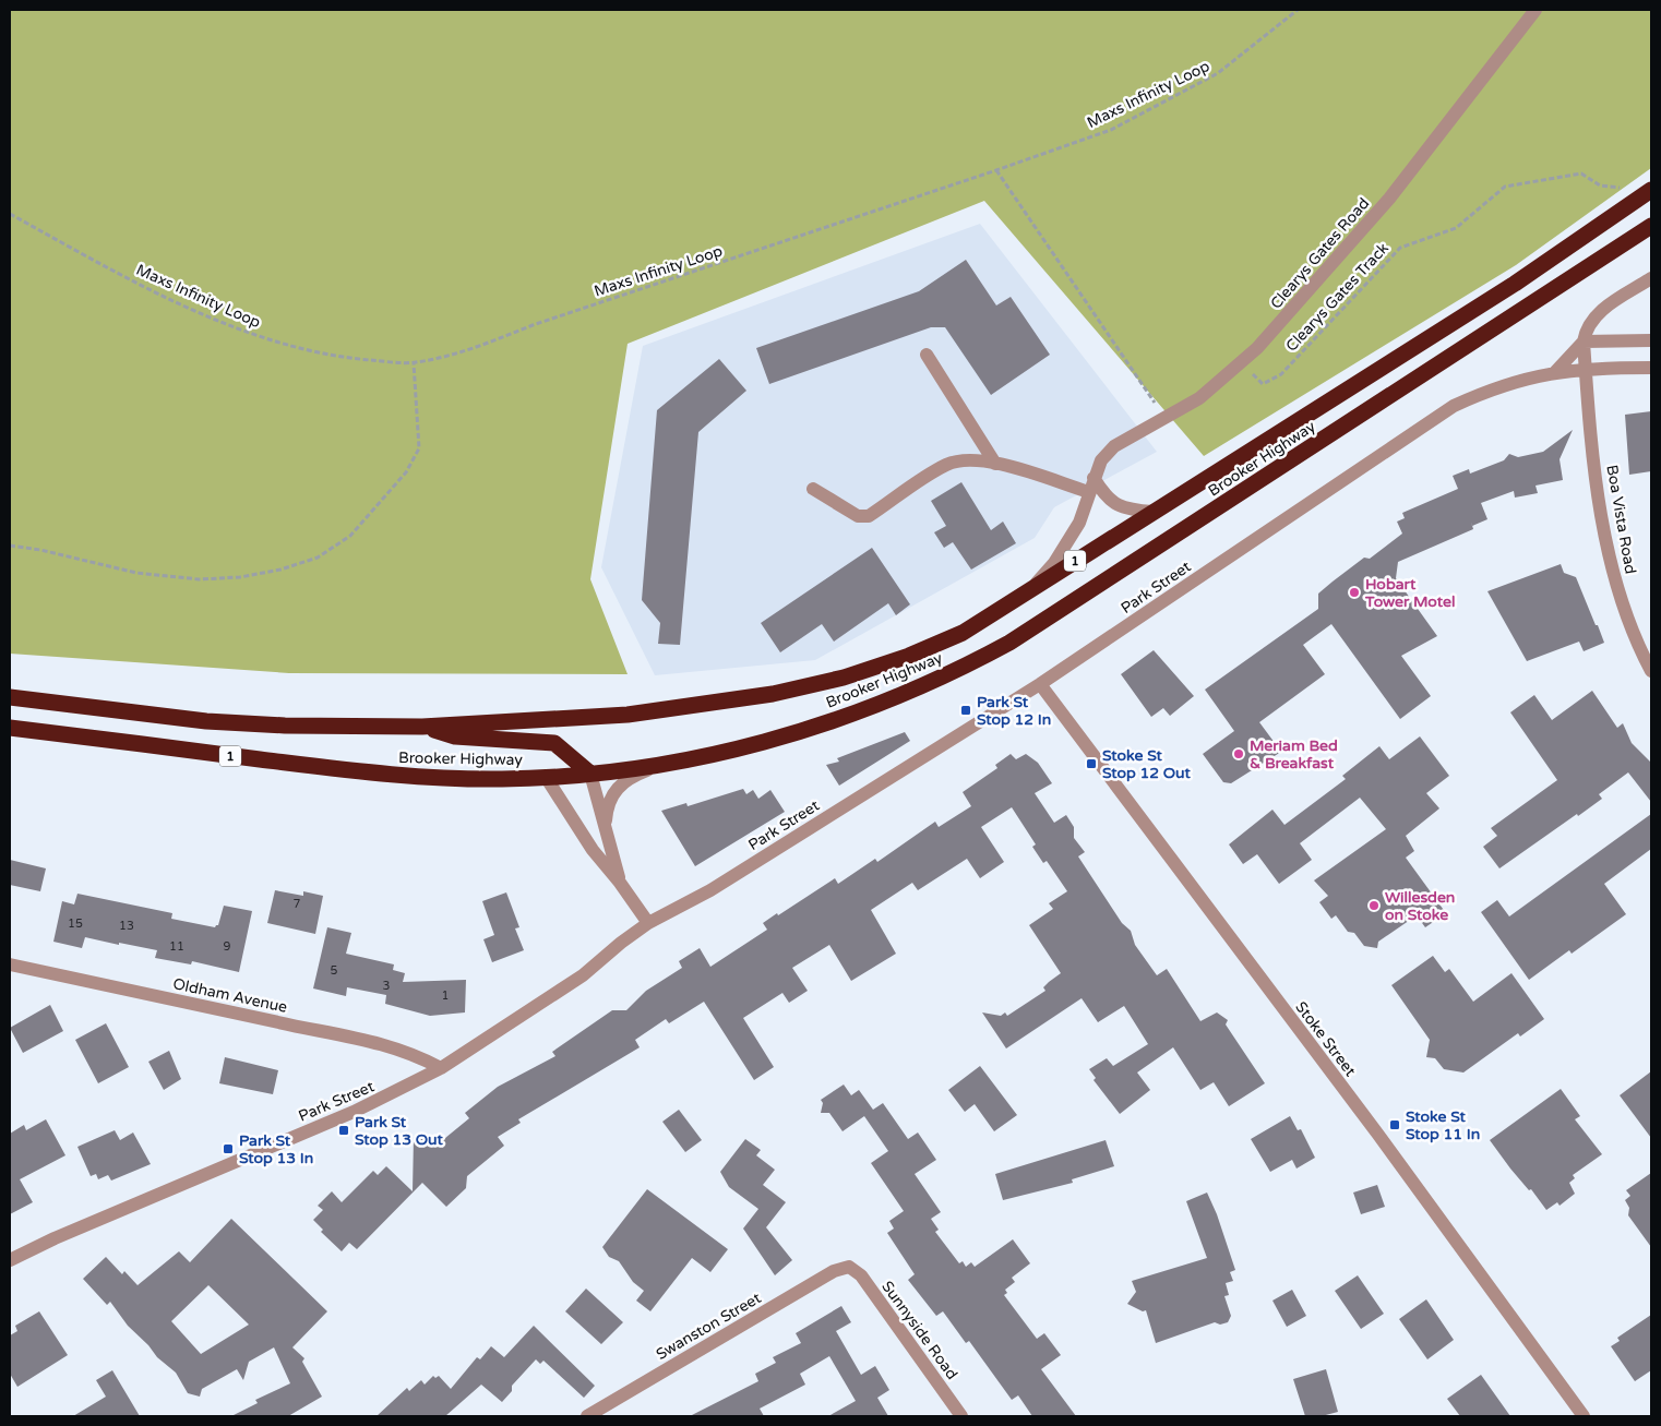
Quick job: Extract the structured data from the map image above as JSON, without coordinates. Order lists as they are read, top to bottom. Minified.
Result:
{"streets":{"highway":["Brooker Highway","1"],"street":["Clearys Gates Road","Boa Vista Road","Park Street","Oldham Avenue","Stoke Street","Swanston Street","Sunnyside Road"],"path":["Maxs Infinity Loop","Clearys Gates Track"]},"crossings":[["Clearys Gates Road","Clearys Gates Track"],["Clearys Gates Road","Brooker Highway"],["Clearys Gates Track","Brooker Highway"],["Boa Vista Road","Park Street"],["Park Street","Oldham Avenue"],["Park Street","Stoke Street"],["Swanston Street","Sunnyside Road"]],"places":{"other":["Hobart Tower Motel","Meriam Bed & Breakfast","Willesden on Stoke"],"transit":["Park St Stop 12 In","Stoke St Stop 12 Out","Stoke St Stop 11 In","Park St Stop 13 Out","Park St Stop 13 In"]},"house_numbers":["7","15","13","11","9","5","3","1"]}
